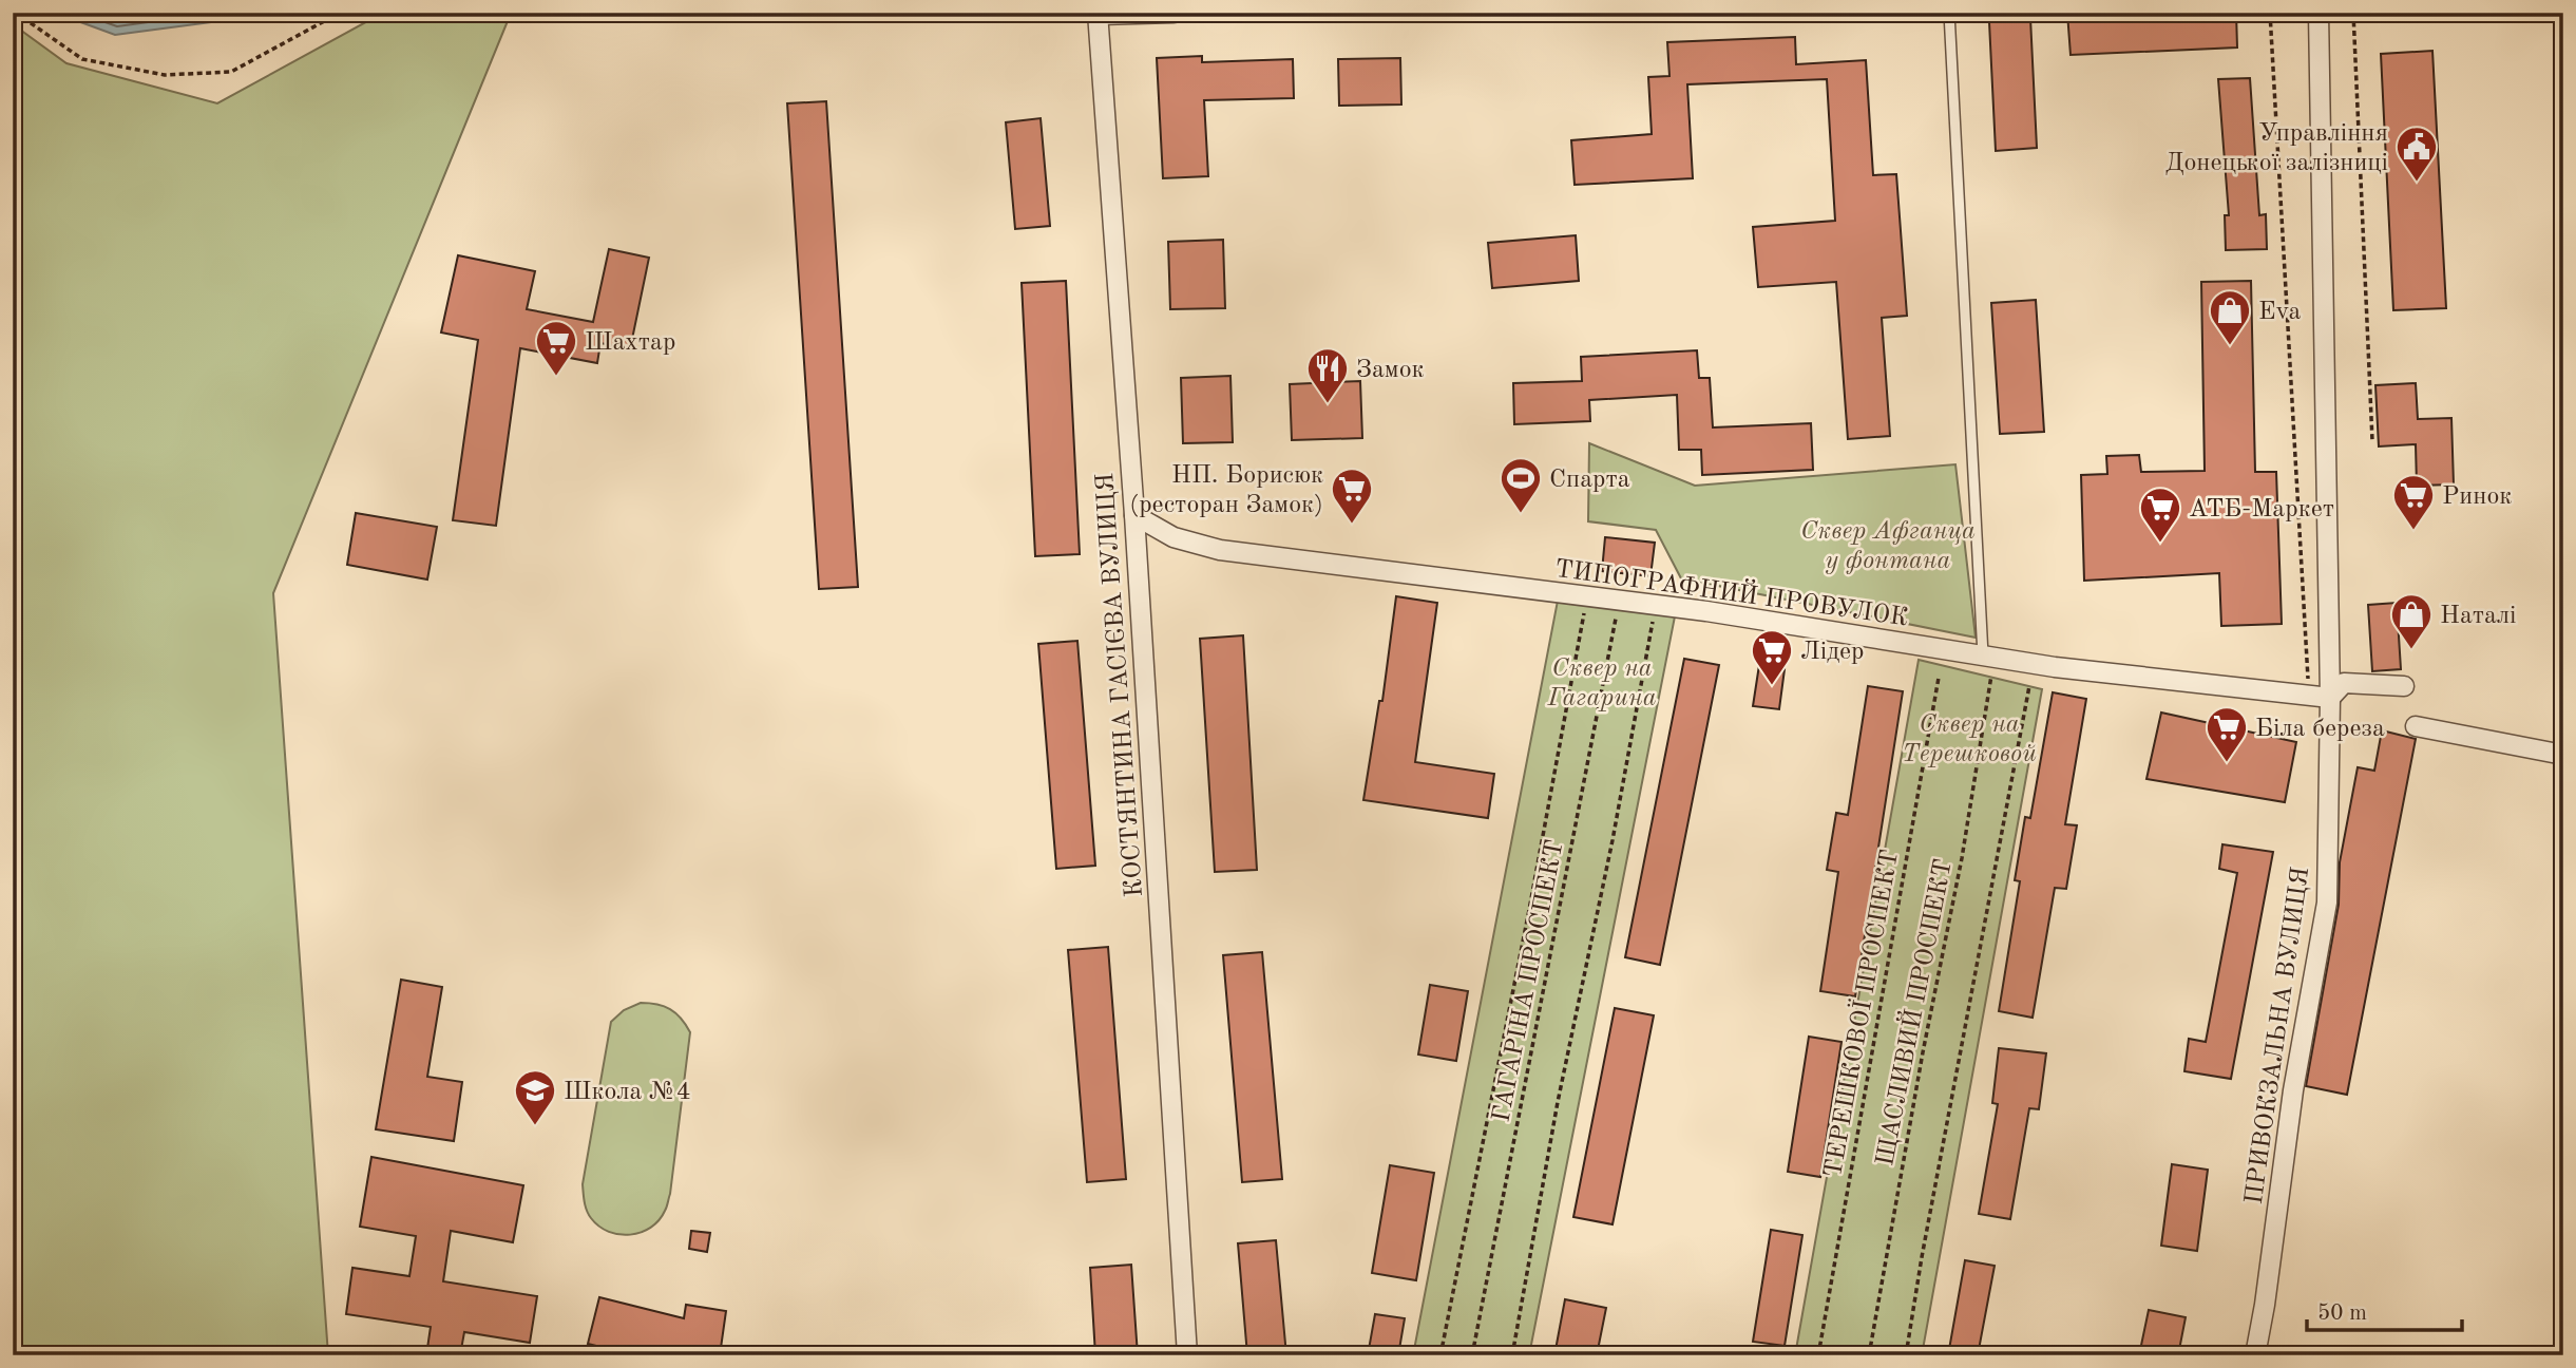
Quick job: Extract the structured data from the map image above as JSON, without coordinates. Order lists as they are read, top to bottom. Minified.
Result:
{"streets":{"street":["ТИПОГРАФНИЙ ПРОВУЛОК","КОСТЯНТИНА ГАСІЄВА ВУЛИЦЯ","ПРИВОКЗАЛЬНА ВУЛИЦЯ"],"path":["ГАГАРІНА ПРОСПЕКТ","ЩАСЛИВИЙ ПРОСПЕКТ","ТЕРЕШКОВОЇ ПРОСПЕКТ"]},"crossings":[["ТИПОГРАФНИЙ ПРОВУЛОК","КОСТЯНТИНА ГАСІЄВА ВУЛИЦЯ"],["ТИПОГРАФНИЙ ПРОВУЛОК","ПРИВОКЗАЛЬНА ВУЛИЦЯ"]],"parks":["Сквер Афганца у фонтана","Сквер на Гагарина","Сквер на Терешковой"],"places":{"public building":["Управління Донецької залізниці"],"shop":["Eva","Наталі"],"supermarket":["Шахтар","НП. Борисюк (ресторан Замок)","Ринок","АТБ-Маркет","Лідер","Біла береза"],"restaurant":["Замок"],"sports":["Спарта"],"school or university":["Школа №4"]},"scale_bar":"50 m"}
